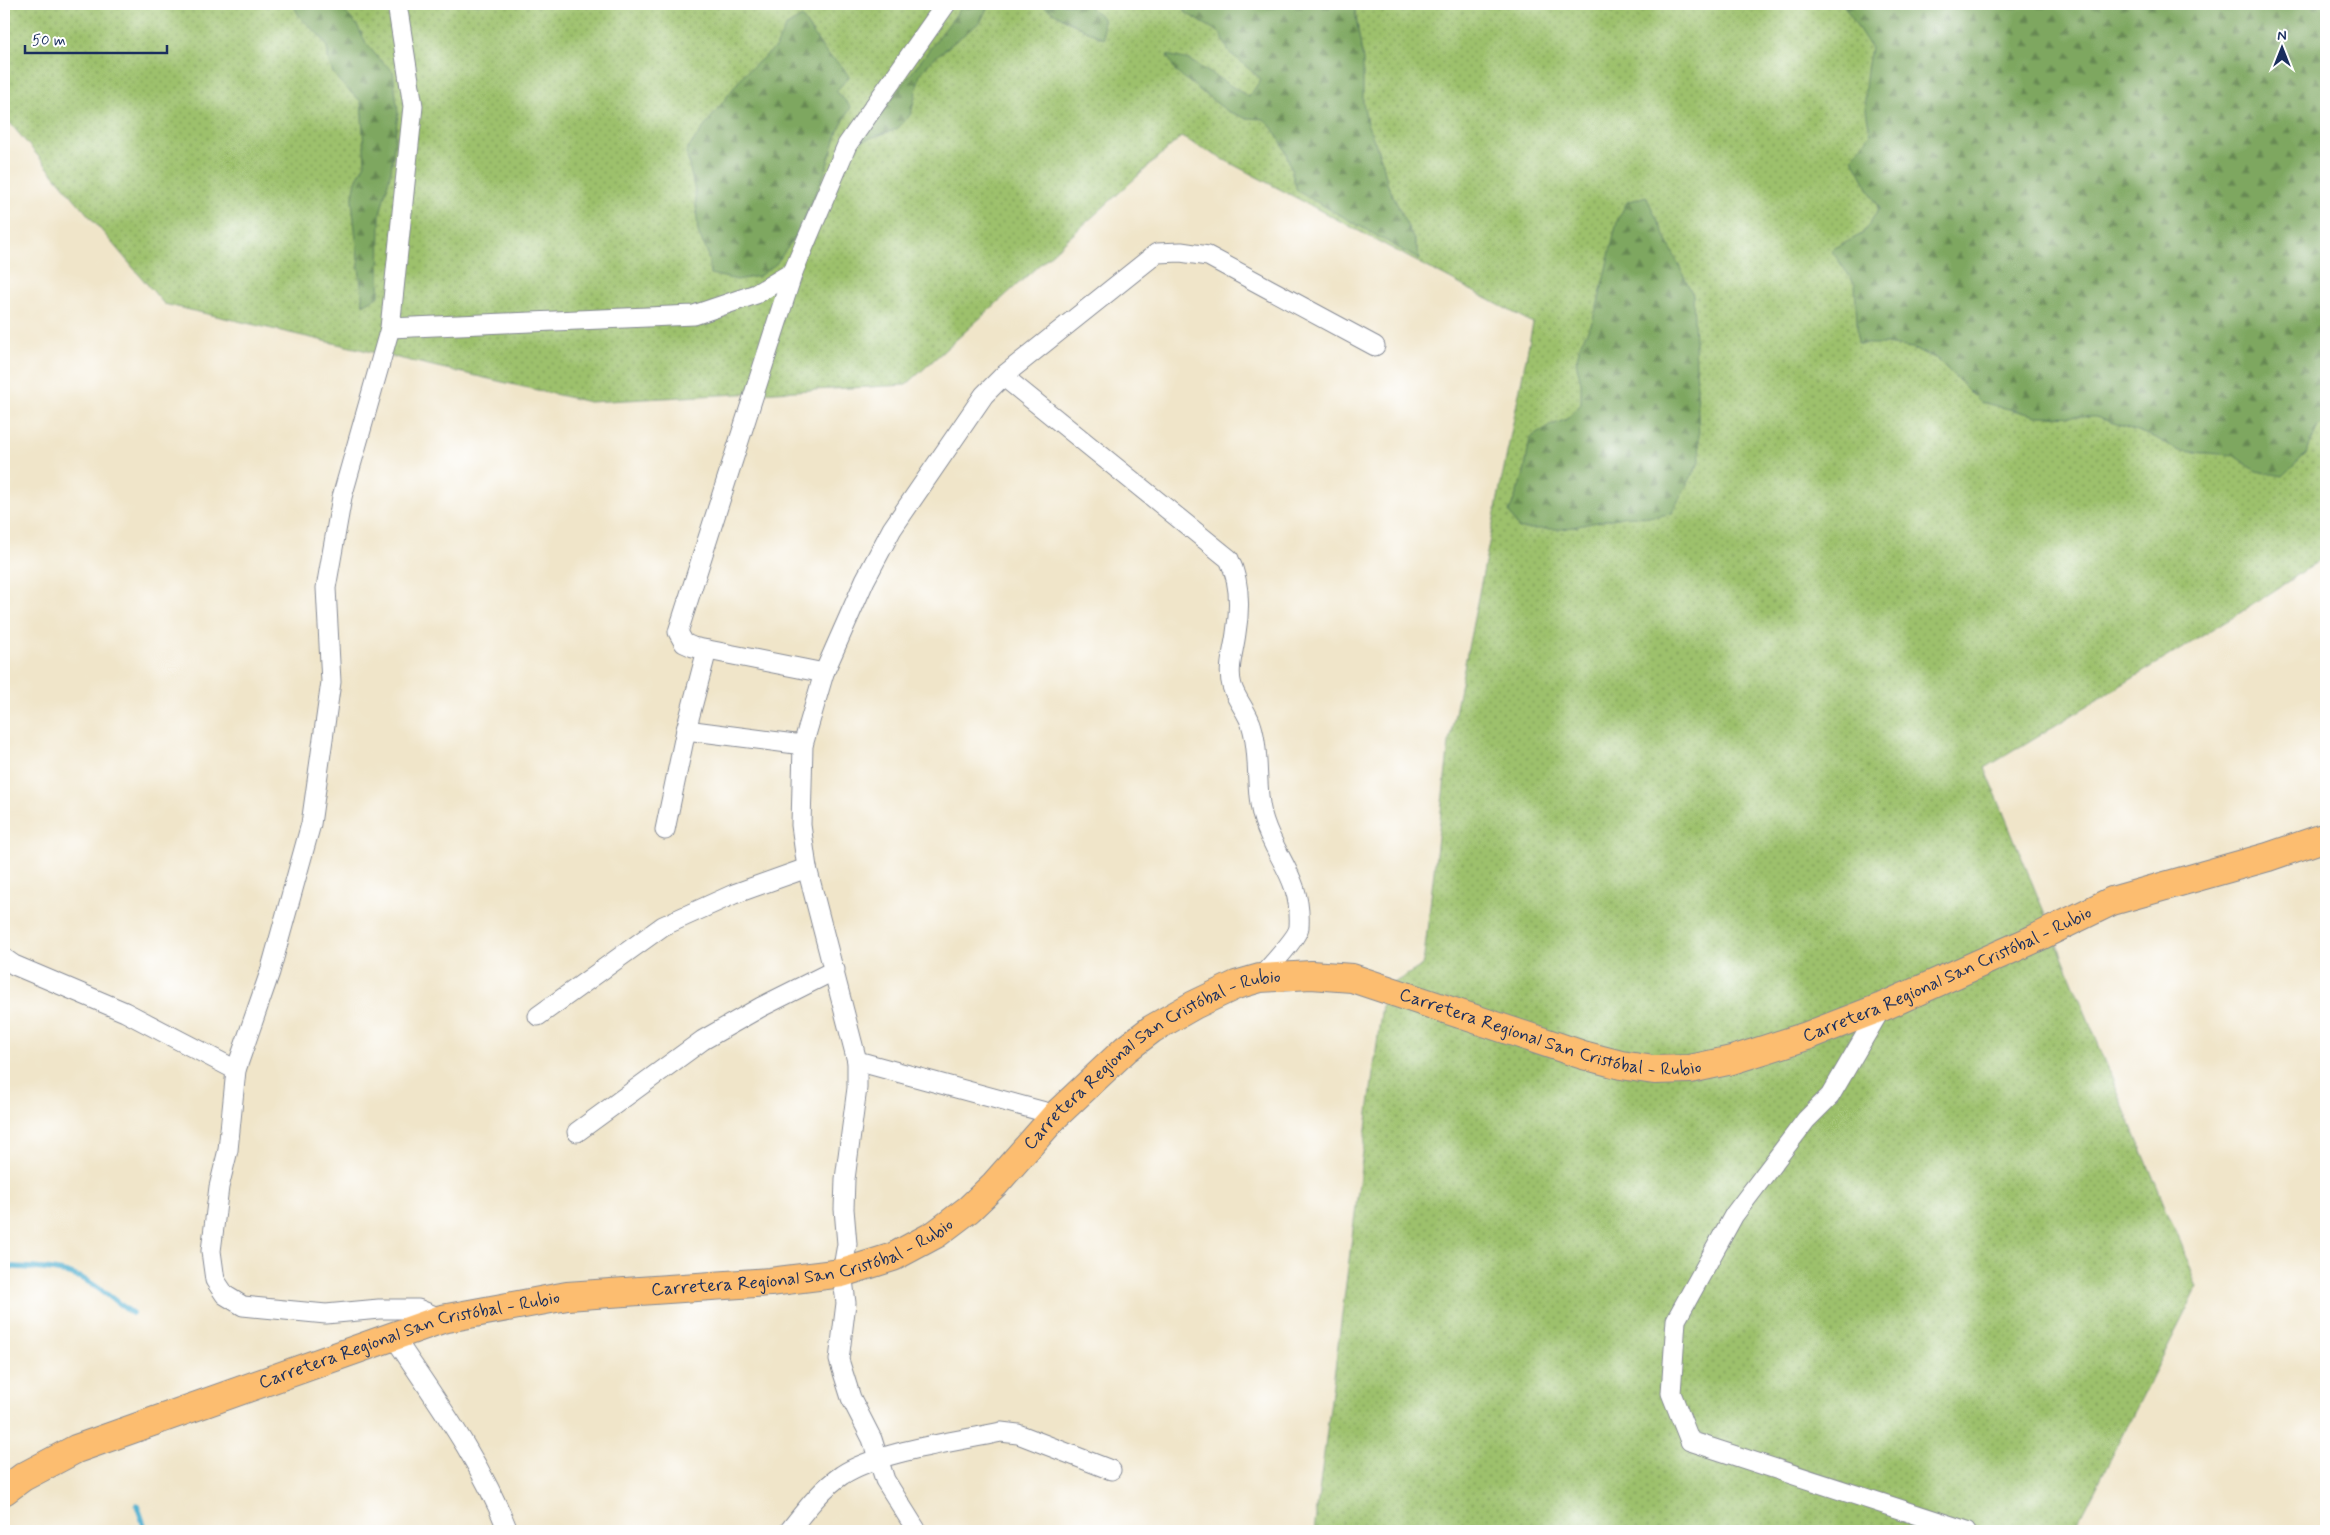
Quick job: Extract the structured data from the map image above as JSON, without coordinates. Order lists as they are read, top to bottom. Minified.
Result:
{"streets":{"main road":["Carretera Regional San Cristóbal - Rubio"]},"scale_bar":"50 m","north":"top"}
